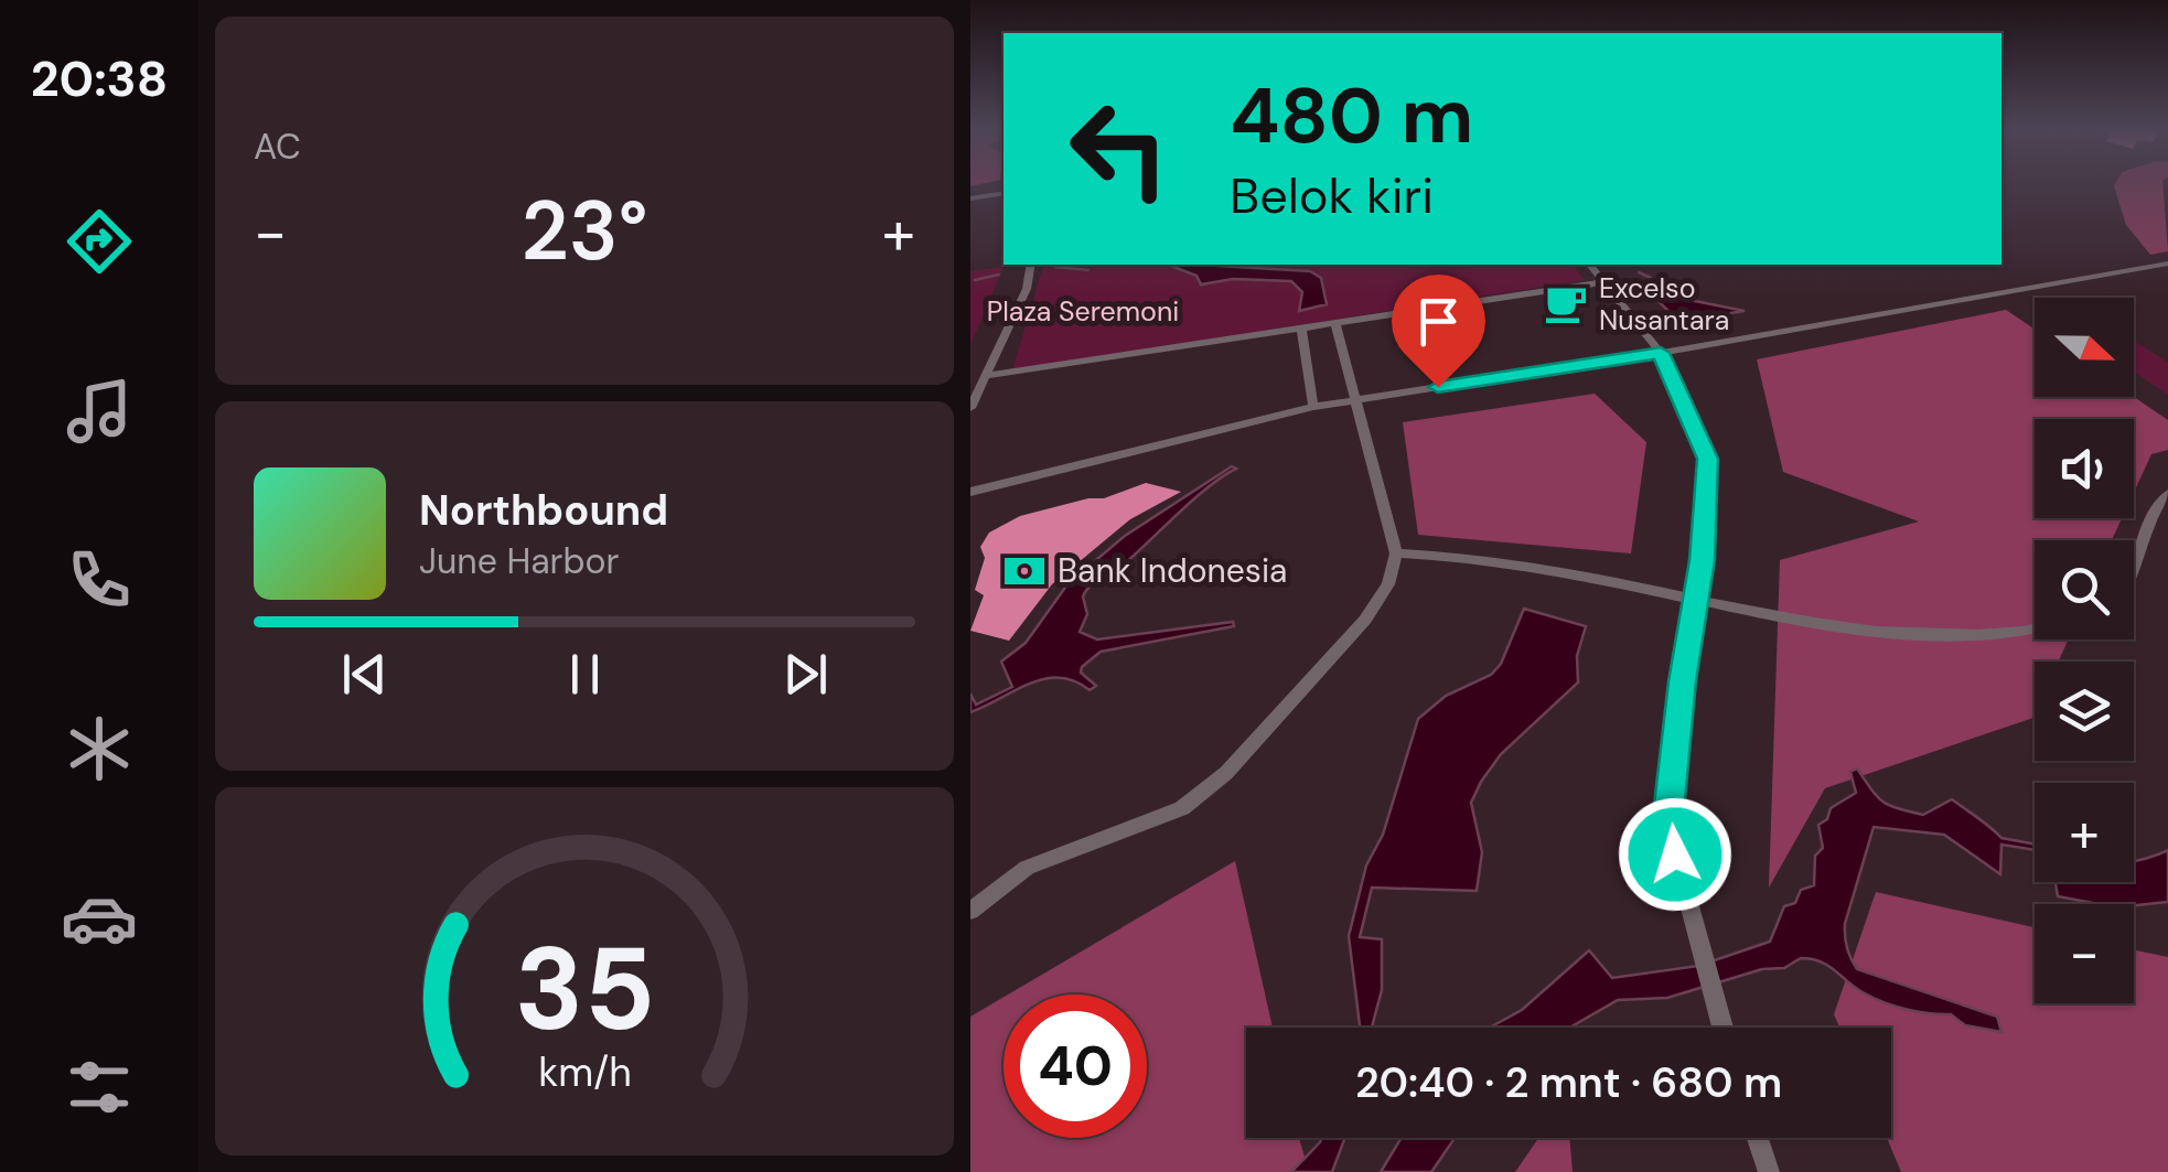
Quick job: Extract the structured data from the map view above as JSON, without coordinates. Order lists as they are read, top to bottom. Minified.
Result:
{"parks":["Plaza Seremoni"],"places":{"cafe":["Excelso Nusantara"],"bank":["Bank Indonesia"]},"north":"right","page":{"tabs":"20:38","tile":"AC","turn":["480 m","Belok kiri"],"heat":["−","23°","+"],"map_buttons":["+","−"],"song":["Northbound","June Harbor"],"limit":"40","trip":"20:40 · 2 mnt · 680 m","gauge":["35","km/h"]}}
